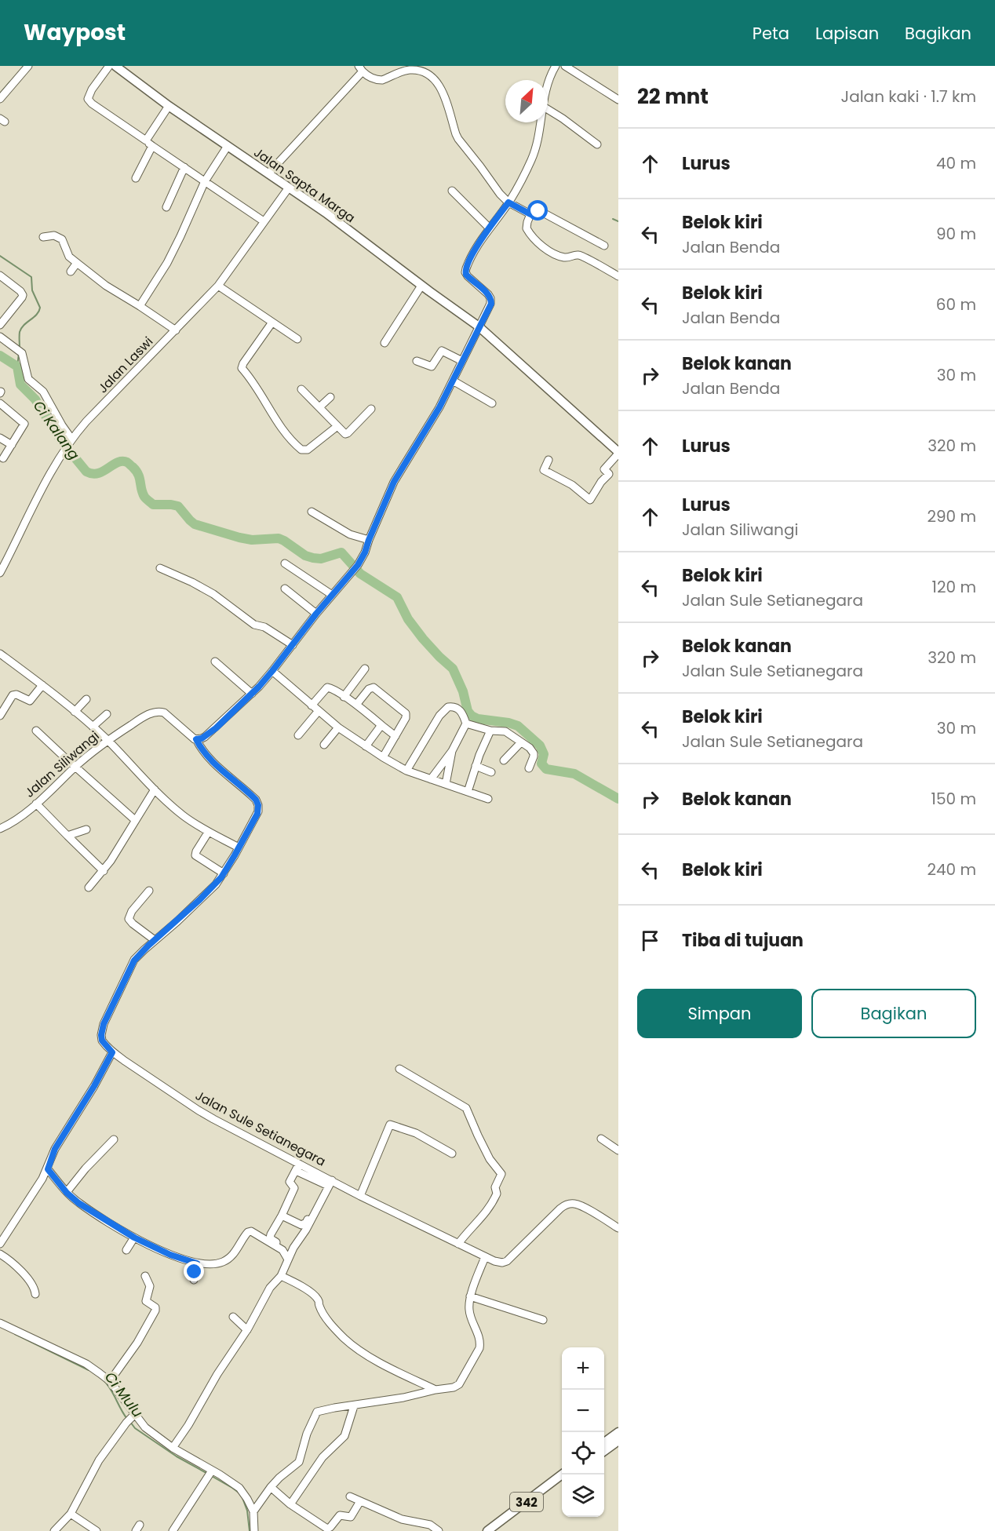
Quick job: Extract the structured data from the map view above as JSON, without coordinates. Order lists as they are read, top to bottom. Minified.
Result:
{"streets":{"main road":["Jalan Sapta Marga","342"],"street":["Jalan Laswi","Jalan Siliwangi","Jalan Sule Setianegara"]},"crossings":[["Jalan Sapta Marga","Jalan Laswi"],["Jalan Siliwangi","Jalan Sule Setianegara"]],"water":["Ci Kalang","Ci Mulu"],"north":"top right","page":{"header":"Waypost","nav":["Peta","Lapisan","Bagikan"],"heading":["22 mnt","Jalan kaki · 1.7 km"],"list":[["Lurus","40 m"],["Belok kiri","Jalan Benda","90 m"],["Belok kiri","Jalan Benda","60 m"],["Belok kanan","Jalan Benda","30 m"],["Lurus","320 m"],["Lurus","Jalan Siliwangi","290 m"],["Belok kiri","Jalan Sule Setianegara","120 m"],["Belok kanan","Jalan Sule Setianegara","320 m"],["Belok kiri","Jalan Sule Setianegara","30 m"],["Belok kanan","150 m"],["Belok kiri","240 m"],"Tiba di tujuan"],"buttons":["Simpan","Bagikan"],"map_buttons":["+","−"]}}
